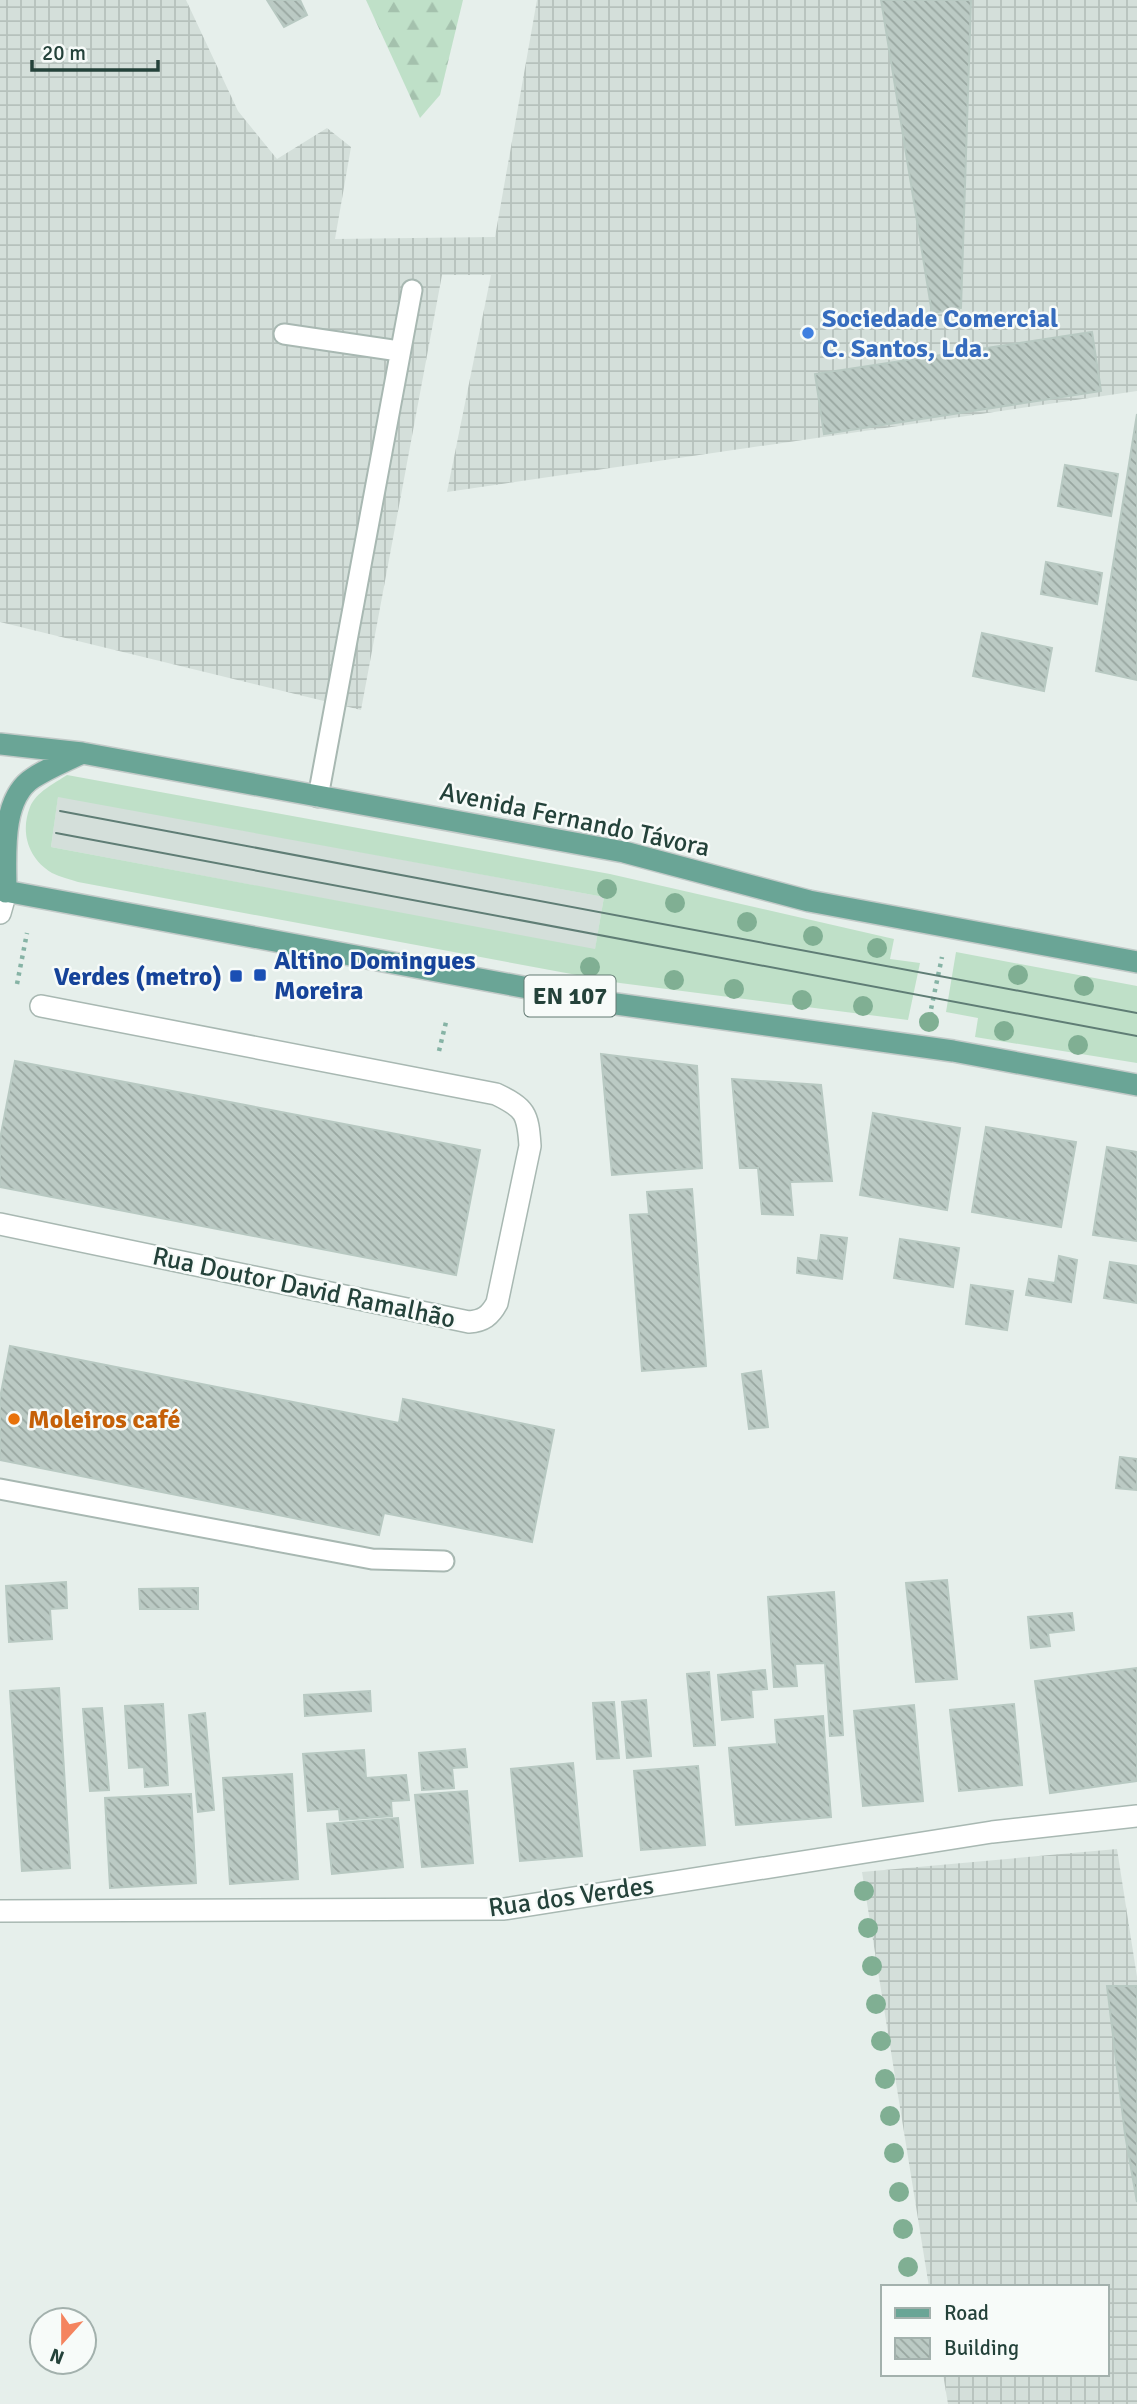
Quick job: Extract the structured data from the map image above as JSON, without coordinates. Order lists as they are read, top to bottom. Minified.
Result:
{"streets":{"main road":["Avenida Fernando Távora","EN 107"],"street":["Rua Doutor David Ramalhão","Rua dos Verdes"]},"places":{"other":["Sociedade Comercial C. Santos, Lda.","Moleiros café"],"transit":["Altino Domingues Moreira","Verdes (metro)"]},"legend":["Road","Building"],"scale_bar":"20 m","north":"bottom"}
